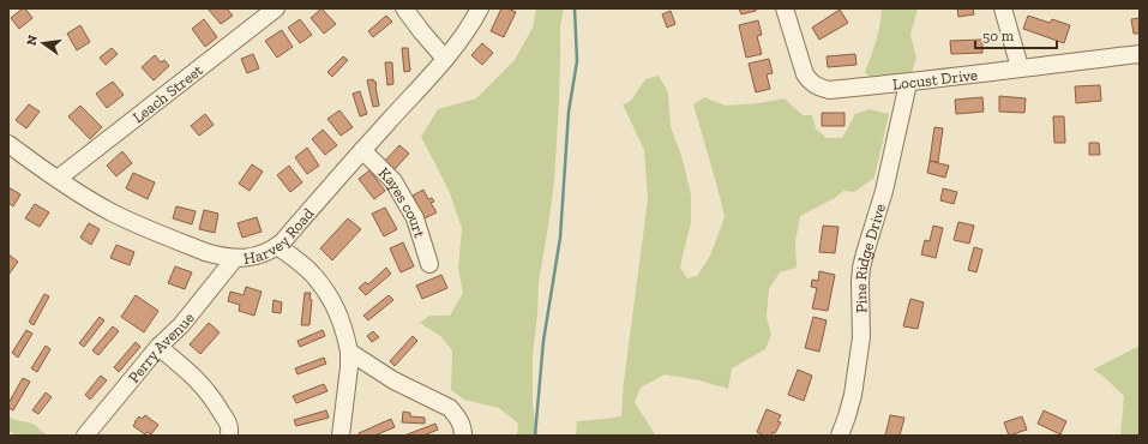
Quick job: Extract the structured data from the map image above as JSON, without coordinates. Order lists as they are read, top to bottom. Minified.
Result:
{"streets":{"street":["Locust Drive","Leach Street","Kayes court","Harvey Road","Pine Ridge Drive","Perry Avenue"]},"crossings":[["Locust Drive","Pine Ridge Drive"],["Leach Street","Harvey Road"],["Kayes court","Harvey Road"],["Harvey Road","Perry Avenue"]],"scale_bar":"50 m","north":"left"}
